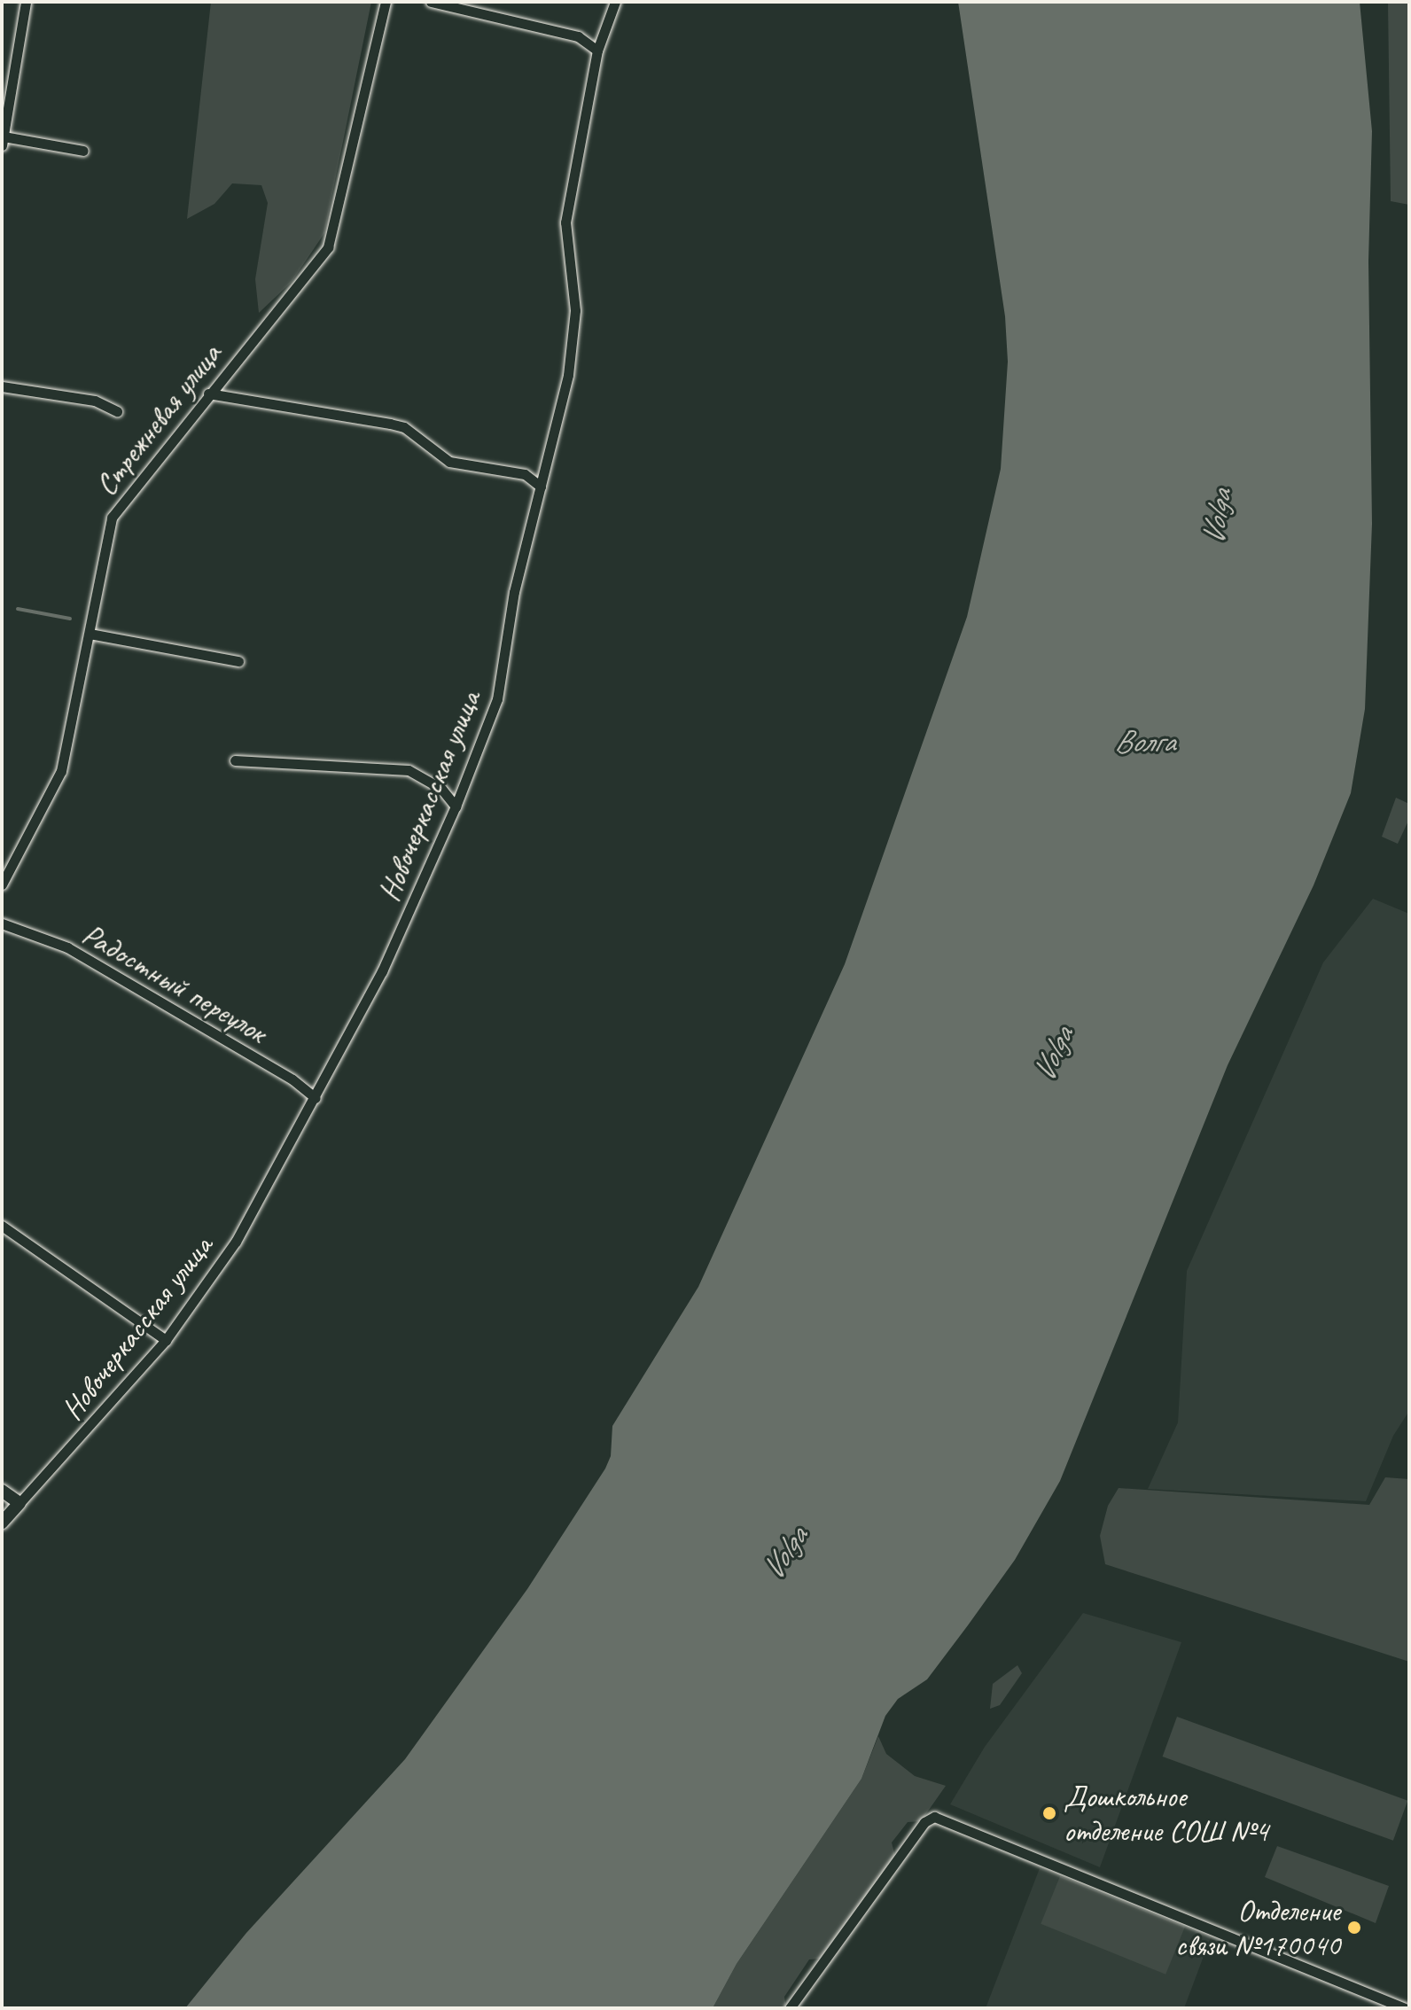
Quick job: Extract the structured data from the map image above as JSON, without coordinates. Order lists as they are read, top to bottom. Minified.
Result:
{"streets":{"street":["Стрежневая улица","Новочеркасская улица","Радостный переулок"]},"crossings":[["Новочеркасская улица","Радостный переулок"]],"water":["Volga","Волга"],"places":["Дошкольное отделение СОШ №4","Отделение связи №170040"]}
